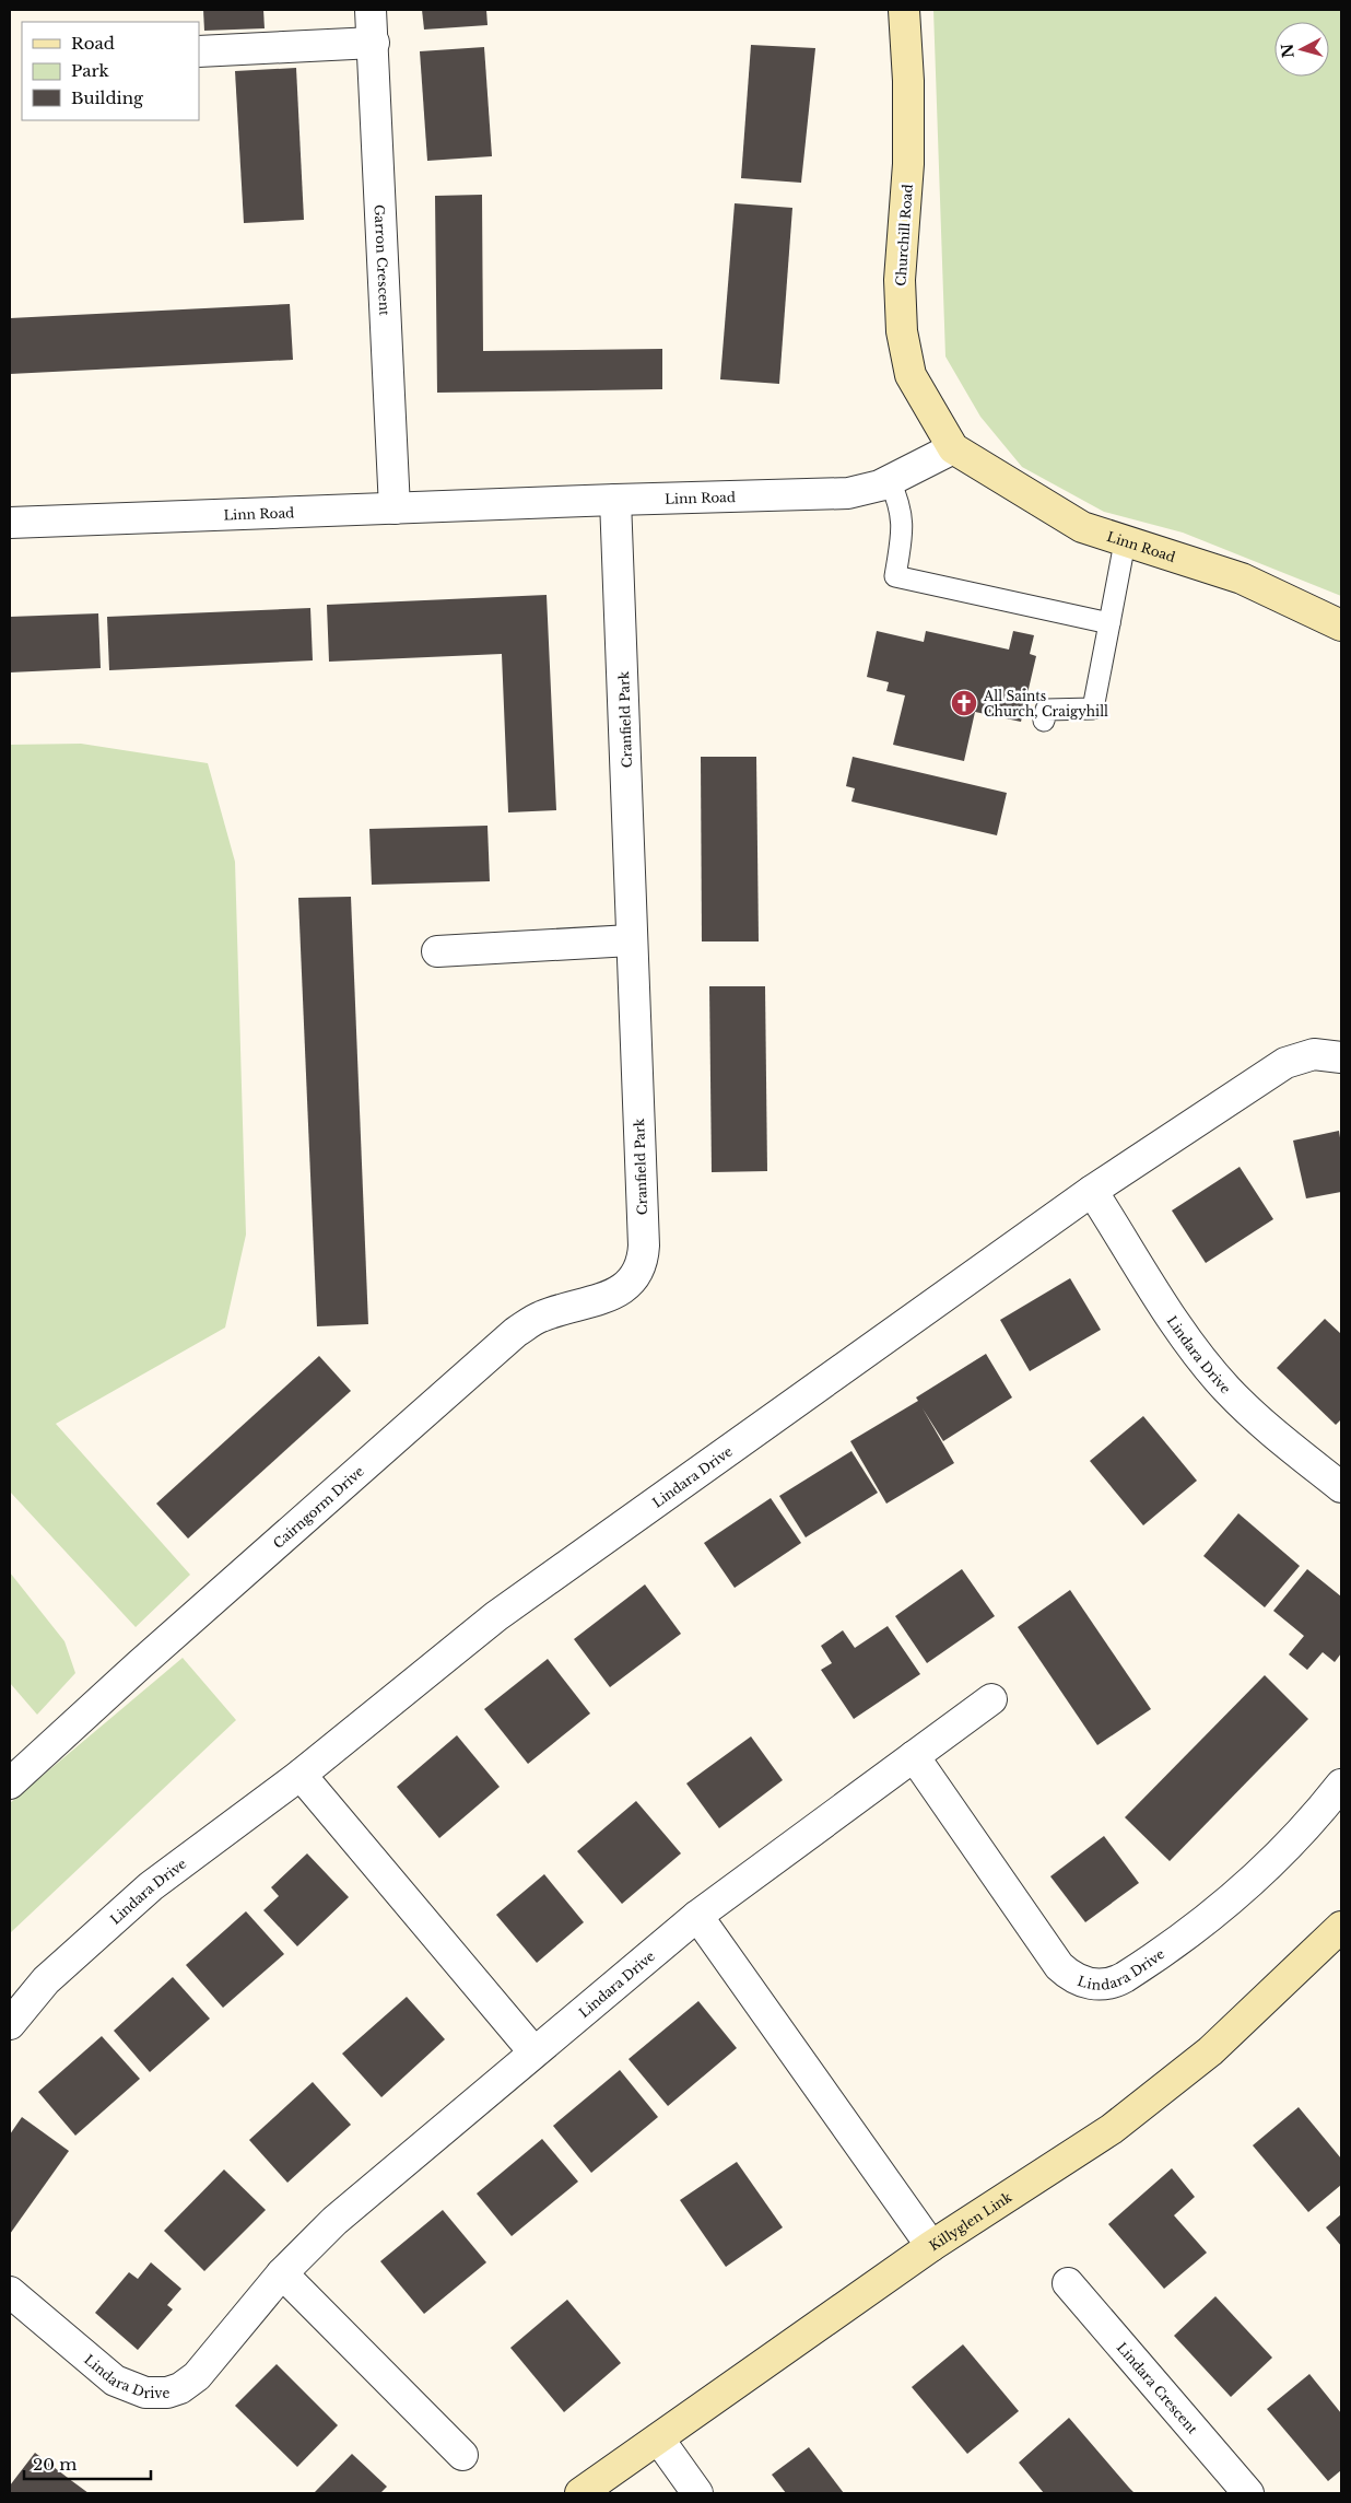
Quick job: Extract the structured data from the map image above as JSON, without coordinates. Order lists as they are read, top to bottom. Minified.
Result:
{"streets":{"street":["Churchill Road","Garron Crescent","Linn Road","Cranfield Park","Lindara Drive","Cairngorm Drive","Killyglen Link","Lindara Crescent"]},"crossings":[["Churchill Road","Linn Road"],["Garron Crescent","Linn Road"],["Linn Road","Cranfield Park"],["Cranfield Park","Cairngorm Drive"]],"places":{"church":["All Saints Church, Craigyhill"]},"legend":["Road","Park","Building"],"scale_bar":"20 m","north":"left"}
